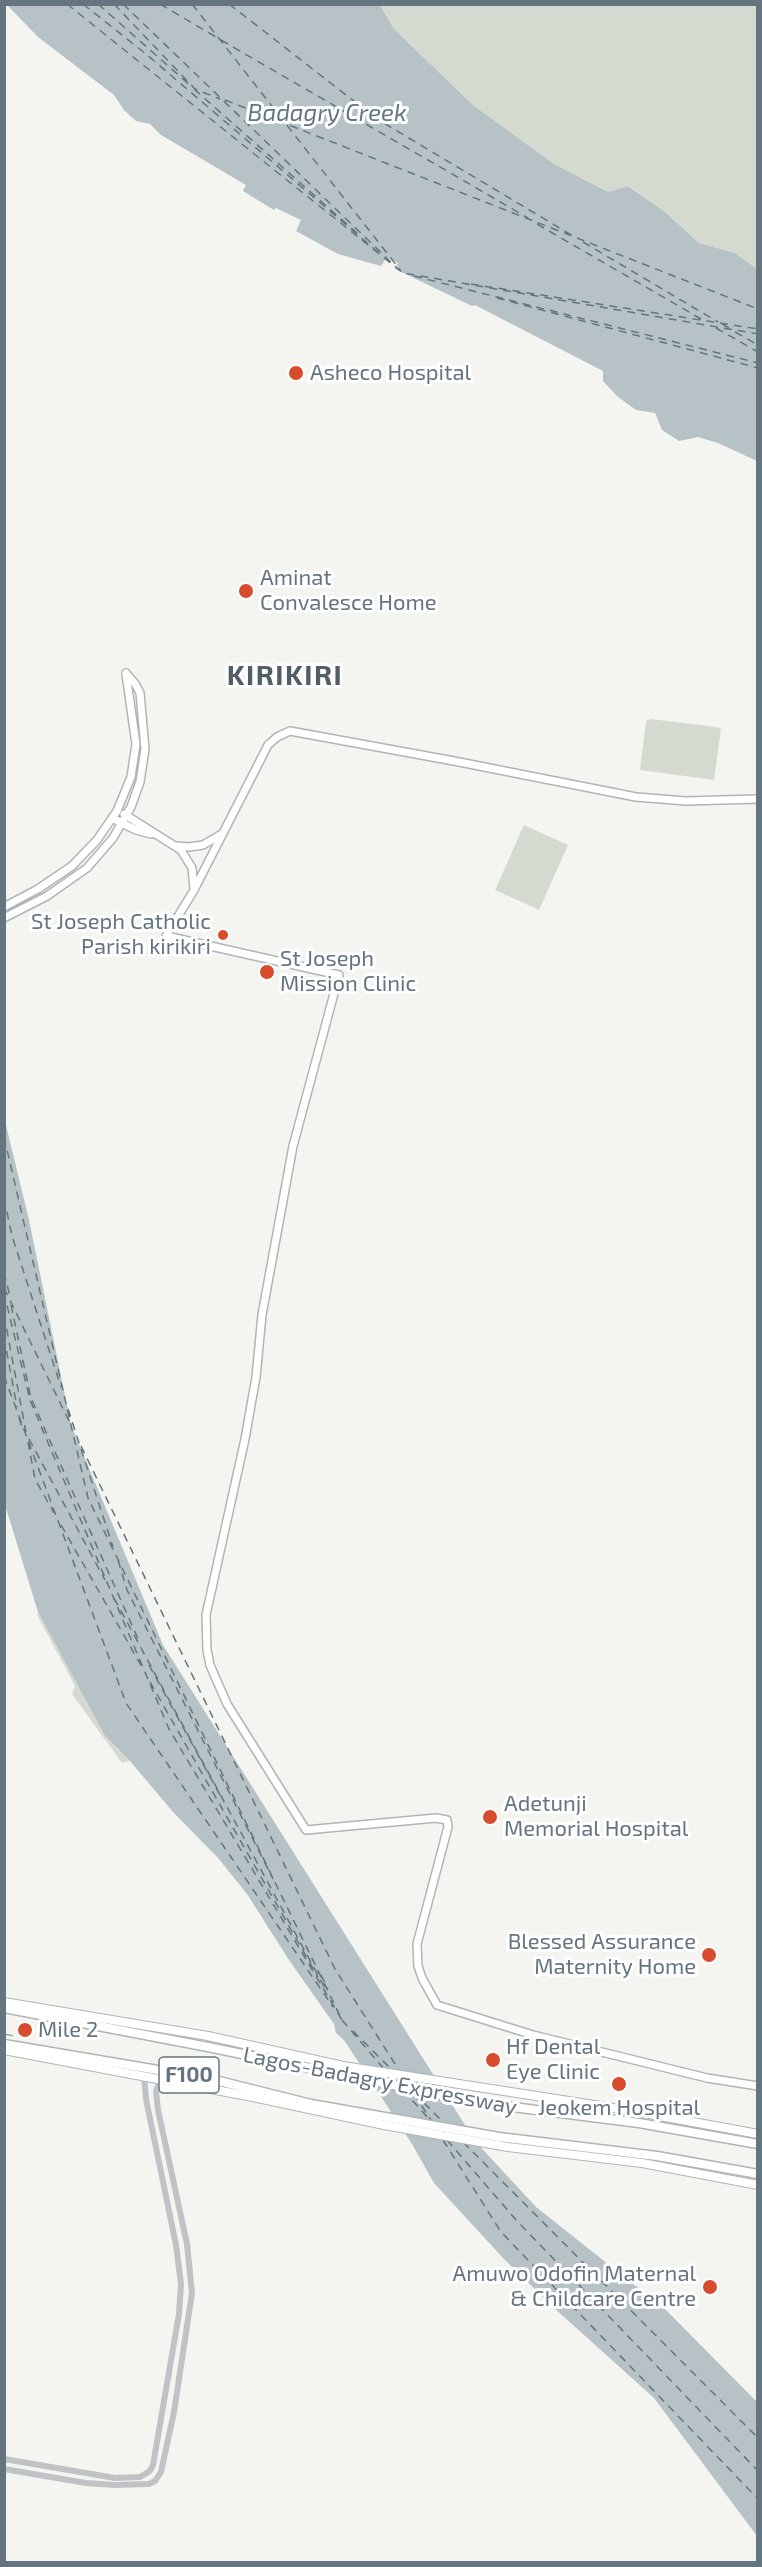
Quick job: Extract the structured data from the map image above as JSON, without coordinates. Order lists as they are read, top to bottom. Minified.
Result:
{"streets":{"highway":["F100","Lagos-Badagry Expressway"]},"districts":["KIRIKIRI"],"water":["Badagry Creek"],"places":["Asheco Hospital","Aminat Convalesce Home","St Joseph Catholic Parish kirikiri","St Joseph Mission Clinic","Adetunji Memorial Hospital","Blessed Assurance Maternity Home","Mile 2","Hf Dental Eye Clinic","Jeokem Hospital","Amuwo Odofin Maternal & Childcare Centre"]}
